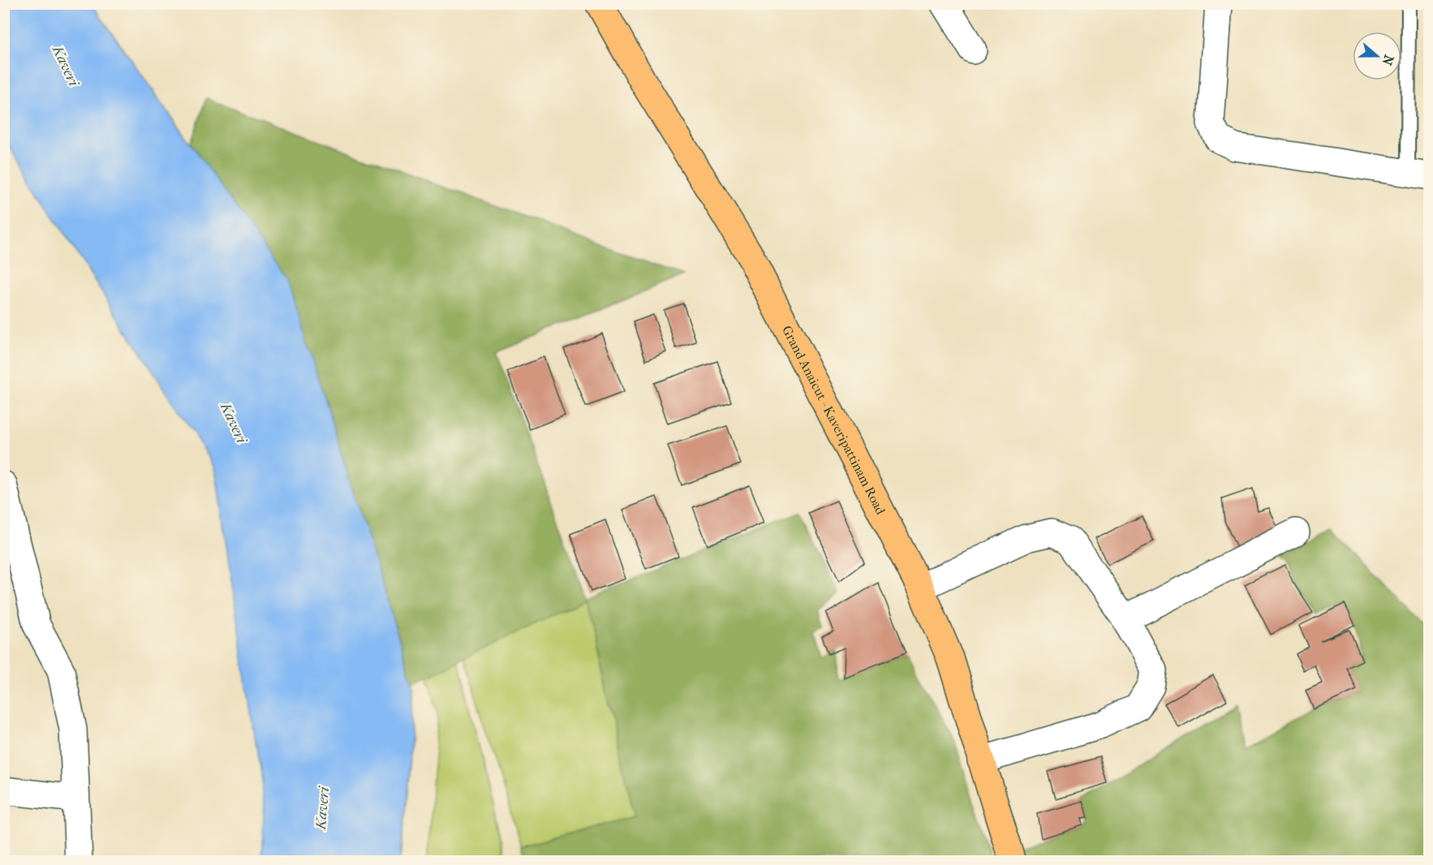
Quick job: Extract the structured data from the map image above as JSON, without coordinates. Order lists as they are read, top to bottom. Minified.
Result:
{"streets":{"main road":["Grand Anaicut - Kaveripattinam Road"]},"water":["Kaveri"],"north":"right"}
